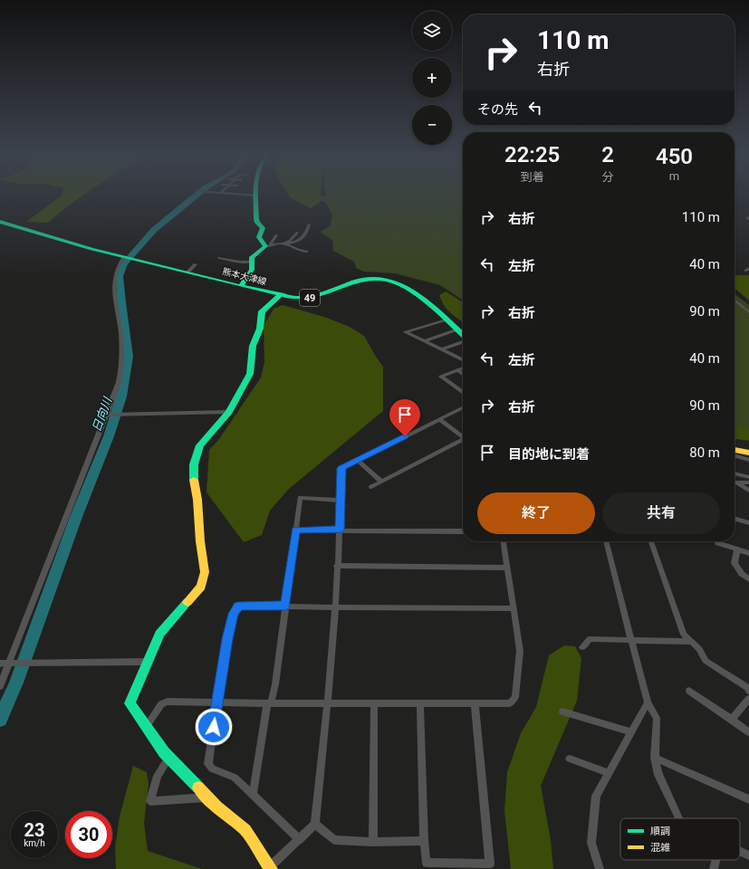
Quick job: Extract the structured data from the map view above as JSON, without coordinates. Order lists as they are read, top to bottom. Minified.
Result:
{"streets":{"street":["熊本大津線","49"]},"water":["日向川"],"legend":["順調","混雑"],"page":{"map_buttons":["+","−"],"turn":["110 m","右折"],"then":"その先","eta":["22:25","到着","2","分","450","m"],"list":[{"name":"右折","value":"110 m"},{"name":"左折","value":"40 m"},{"name":"右折","value":"90 m"},{"name":"左折","value":"40 m"},{"name":"右折","value":"90 m"},{"name":"目的地に到着","value":"80 m"}],"buttons":["終了","共有"],"speed":"23 km/h","limit":"30"}}
